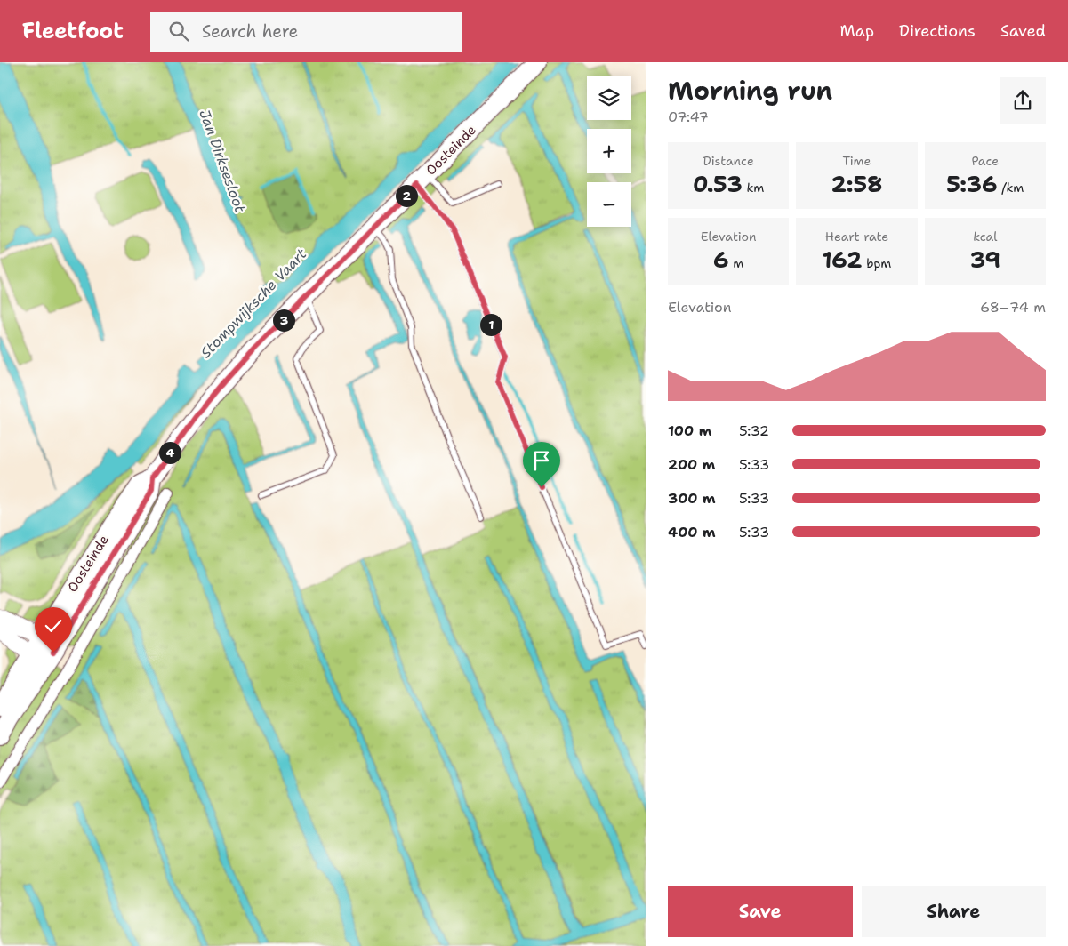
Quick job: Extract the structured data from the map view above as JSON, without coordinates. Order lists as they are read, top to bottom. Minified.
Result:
{"streets":{"main road":["Oosteinde"]},"water":["Jan Dirksesloot","Stompwijksche Vaart"],"page":{"header":"Fleetfoot","search":"Search here","nav":["Map","Directions","Saved"],"heading":["Morning run","07:47"],"map_buttons":["+","−"],"stats":[["Distance","0.53 km"],["Time","2:58"],["Pace","5:36 /km"],["Elevation","6 m"],["Heart rate","162 bpm"],["kcal","39"]],"pins":["2","3","1","4"],"chart":["Elevation","68–74 m"],"list":[{"name":"100 m","note":"5:32"},{"name":"200 m","note":"5:33"},{"name":"300 m","note":"5:33"},{"name":"400 m","note":"5:33"}],"buttons":["Save","Share"]}}
